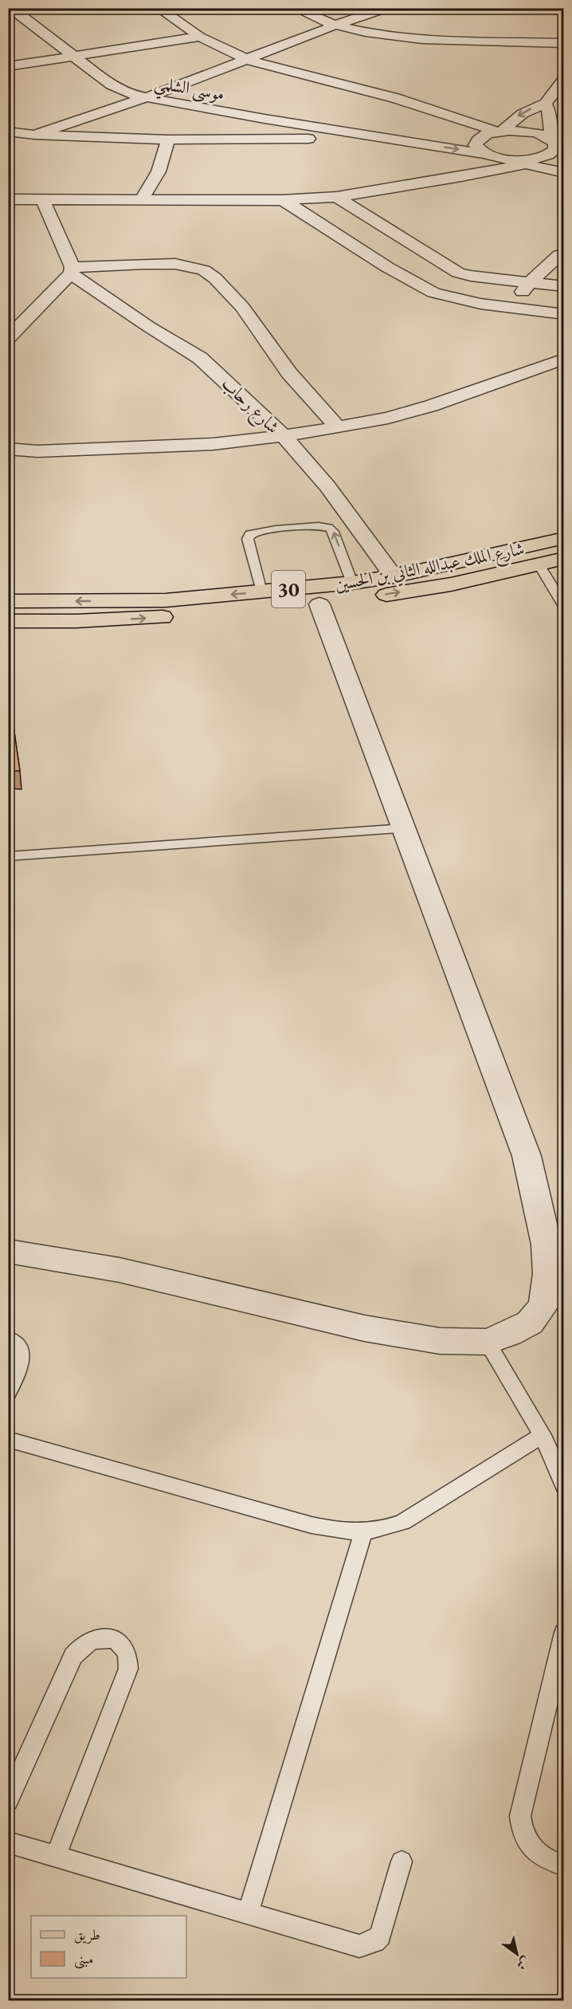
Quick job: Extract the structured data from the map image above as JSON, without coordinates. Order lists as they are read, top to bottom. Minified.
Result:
{"streets":{"main road":["شارع الملك عبدالله الثاني بن الحسين","30"],"street":["موسى الشلمي","شارع رحاب"]},"crossings":[["شارع رحاب","شارع الملك عبدالله الثاني بن الحسين"]],"legend":["طريق","مبنى"],"north":"bottom right"}
